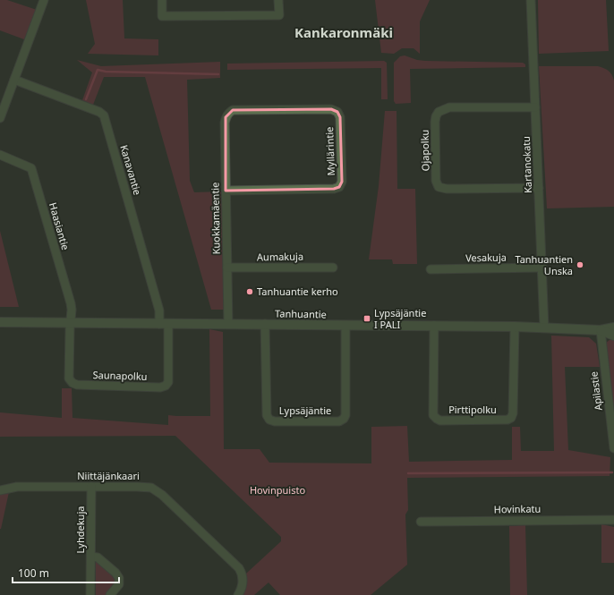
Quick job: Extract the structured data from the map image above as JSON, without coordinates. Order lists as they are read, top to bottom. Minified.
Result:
{"streets":{"street":["Ojapolku","Myllärintie","Kartanokatu","Kanavantie","Kuokkamäentie","Haasiantie","Aumakuja","Vesakuja","Tanhuantie","Saunapolku","Apilastie","Pirttipolku","Lypsäjäntie","Niittäjänkaari","Hovinkatu","Lyhdekuja"]},"crossings":[["Ojapolku","Kartanokatu"],["Myllärintie","Kuokkamäentie"],["Kartanokatu","Vesakuja"],["Kartanokatu","Tanhuantie"],["Kanavantie","Tanhuantie"],["Kanavantie","Saunapolku"],["Kuokkamäentie","Aumakuja"],["Kuokkamäentie","Tanhuantie"],["Haasiantie","Tanhuantie"],["Haasiantie","Saunapolku"],["Tanhuantie","Saunapolku"],["Tanhuantie","Apilastie"],["Tanhuantie","Pirttipolku"],["Tanhuantie","Lypsäjäntie"],["Niittäjänkaari","Lyhdekuja"]],"districts":["Kankaronmäki"],"parks":["Hovinpuisto"],"places":{"other":["Tanhuantien Unska","Tanhuantie kerho"],"transit":["Lypsäjäntie I PALI"]},"scale_bar":"100 m"}
